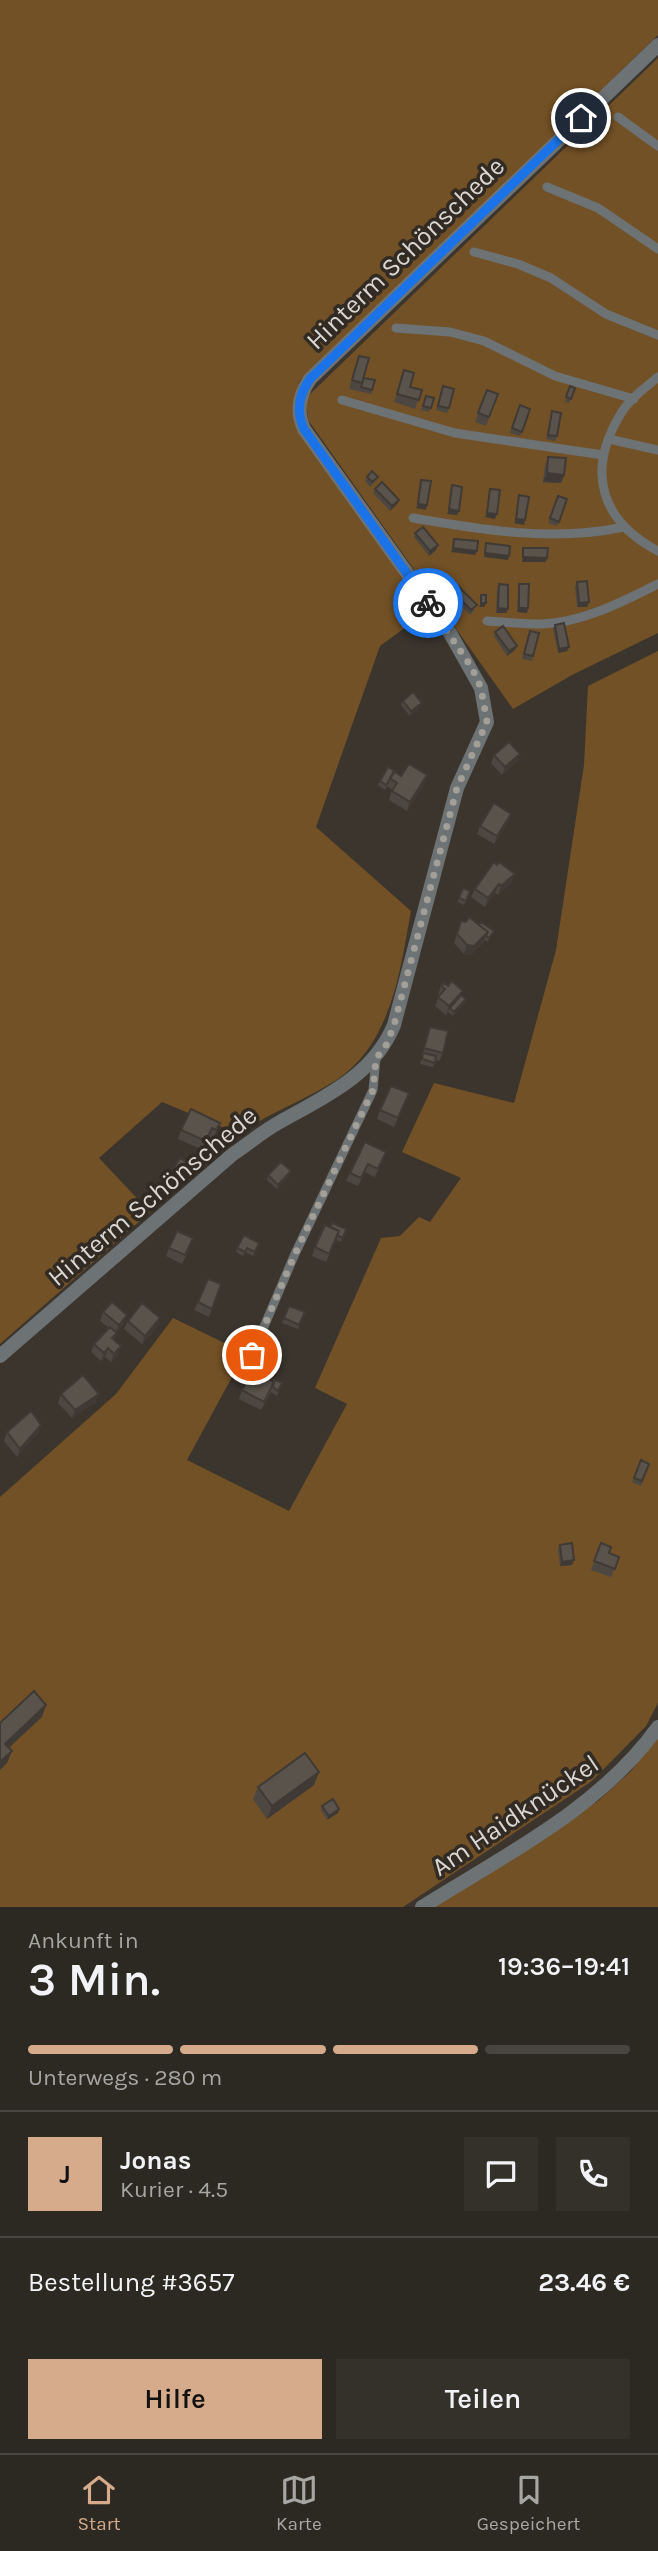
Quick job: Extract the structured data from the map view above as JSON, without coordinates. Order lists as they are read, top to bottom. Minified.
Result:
{"streets":{"street":["Hinterm Schönschede","Am Haidknückel"]},"page":{"heading":["3 Min.","Ankunft in","19:36–19:41"],"panel":["Jonas","Kurier · 4.5","Bestellung #3657","23.46 €"],"bar":"Unterwegs · 280 m","round":"J","buttons":["Hilfe","Teilen"],"tabs":["Start","Karte","Gespeichert"]}}
